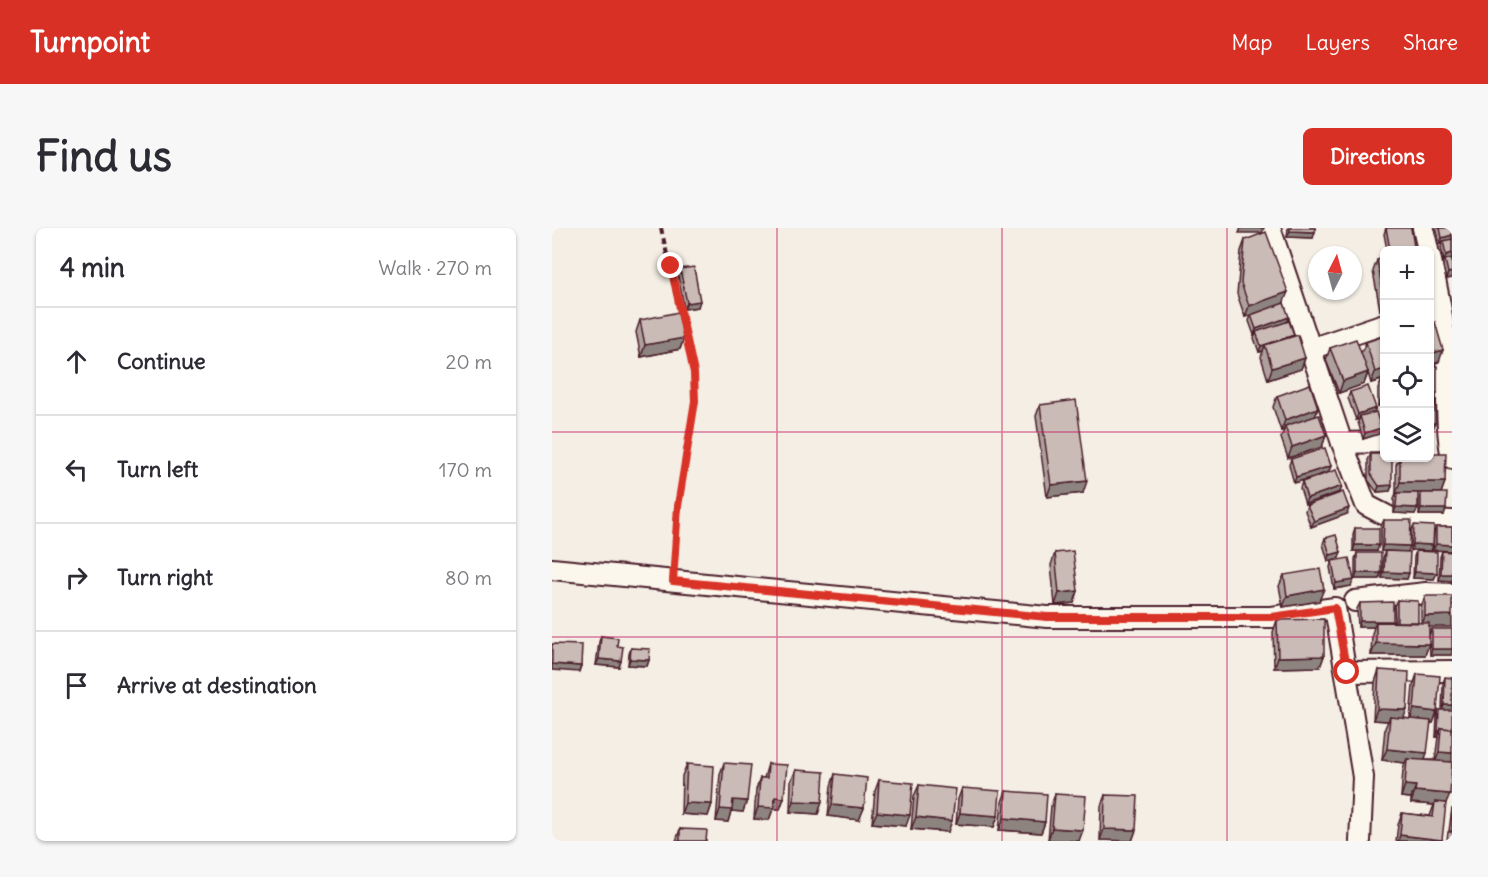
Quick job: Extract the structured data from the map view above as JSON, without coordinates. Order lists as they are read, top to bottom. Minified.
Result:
{"north":"top","page":{"header":"Turnpoint","nav":["Map","Layers","Share"],"buttons":"Directions","title":"Find us","heading":["4 min","Walk · 270 m"],"map_buttons":["+","−"],"list":[["Continue","20 m"],["Turn left","170 m"],["Turn right","80 m"],"Arrive at destination"]}}
